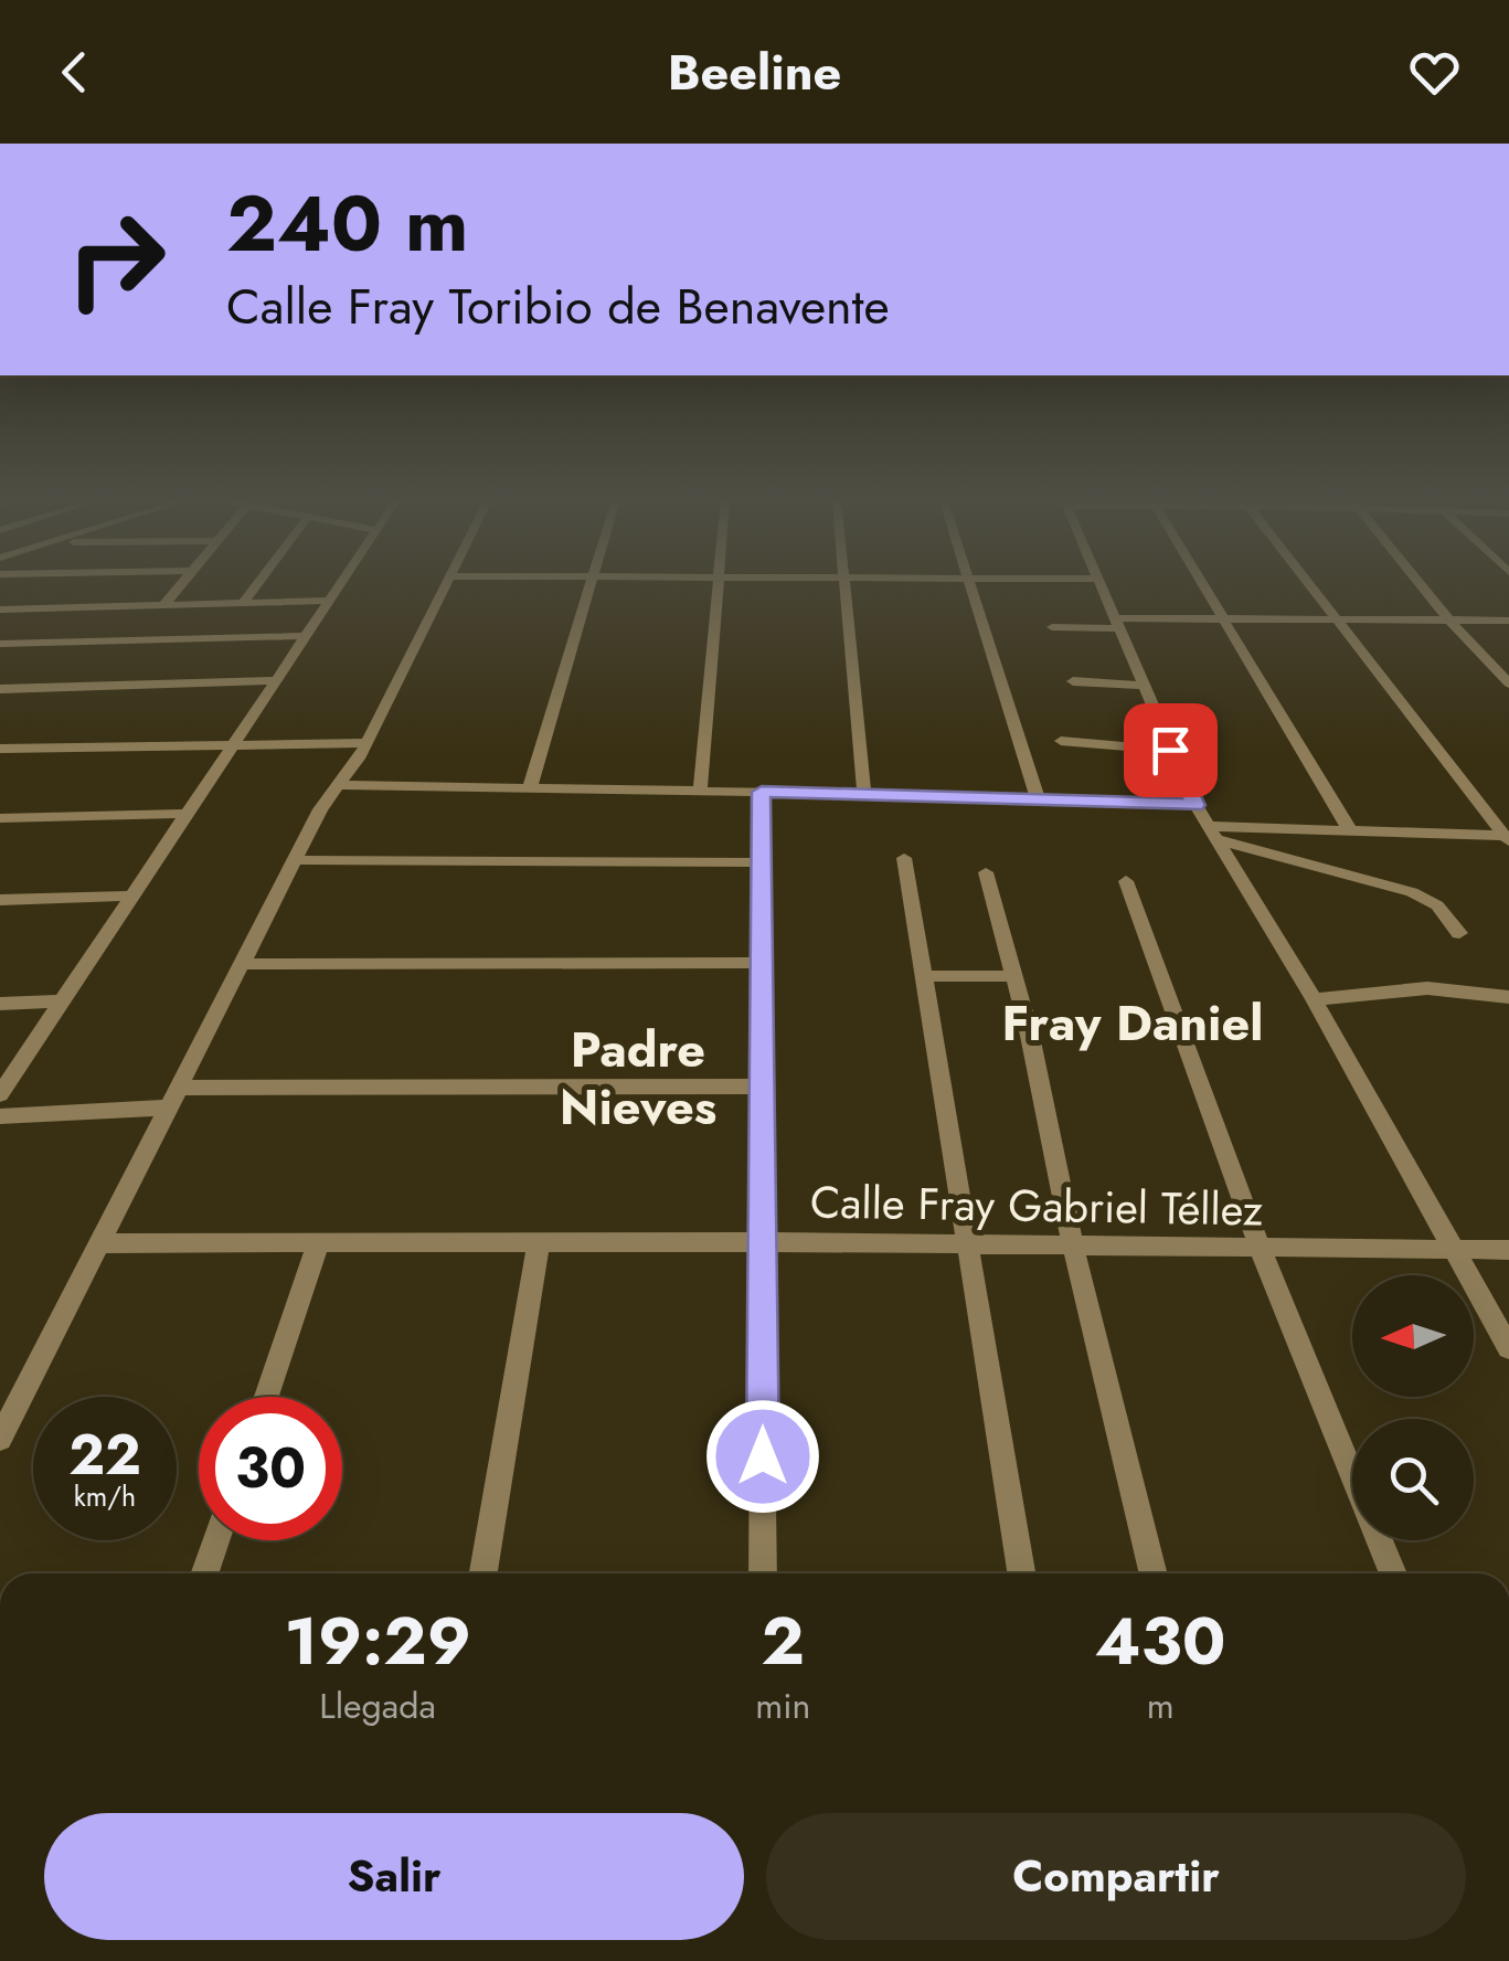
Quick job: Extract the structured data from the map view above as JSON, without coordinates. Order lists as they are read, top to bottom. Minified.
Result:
{"streets":{"street":["Calle Fray Gabriel Téllez"]},"districts":["Fray Daniel","Padre Nieves"],"north":"left","page":{"header":"Beeline","turn":["240 m","Calle Fray Toribio de Benavente"],"speed":"22 km/h","limit":"30","eta":["19:29","Llegada","2","min","430","m"],"buttons":["Salir","Compartir"]}}
